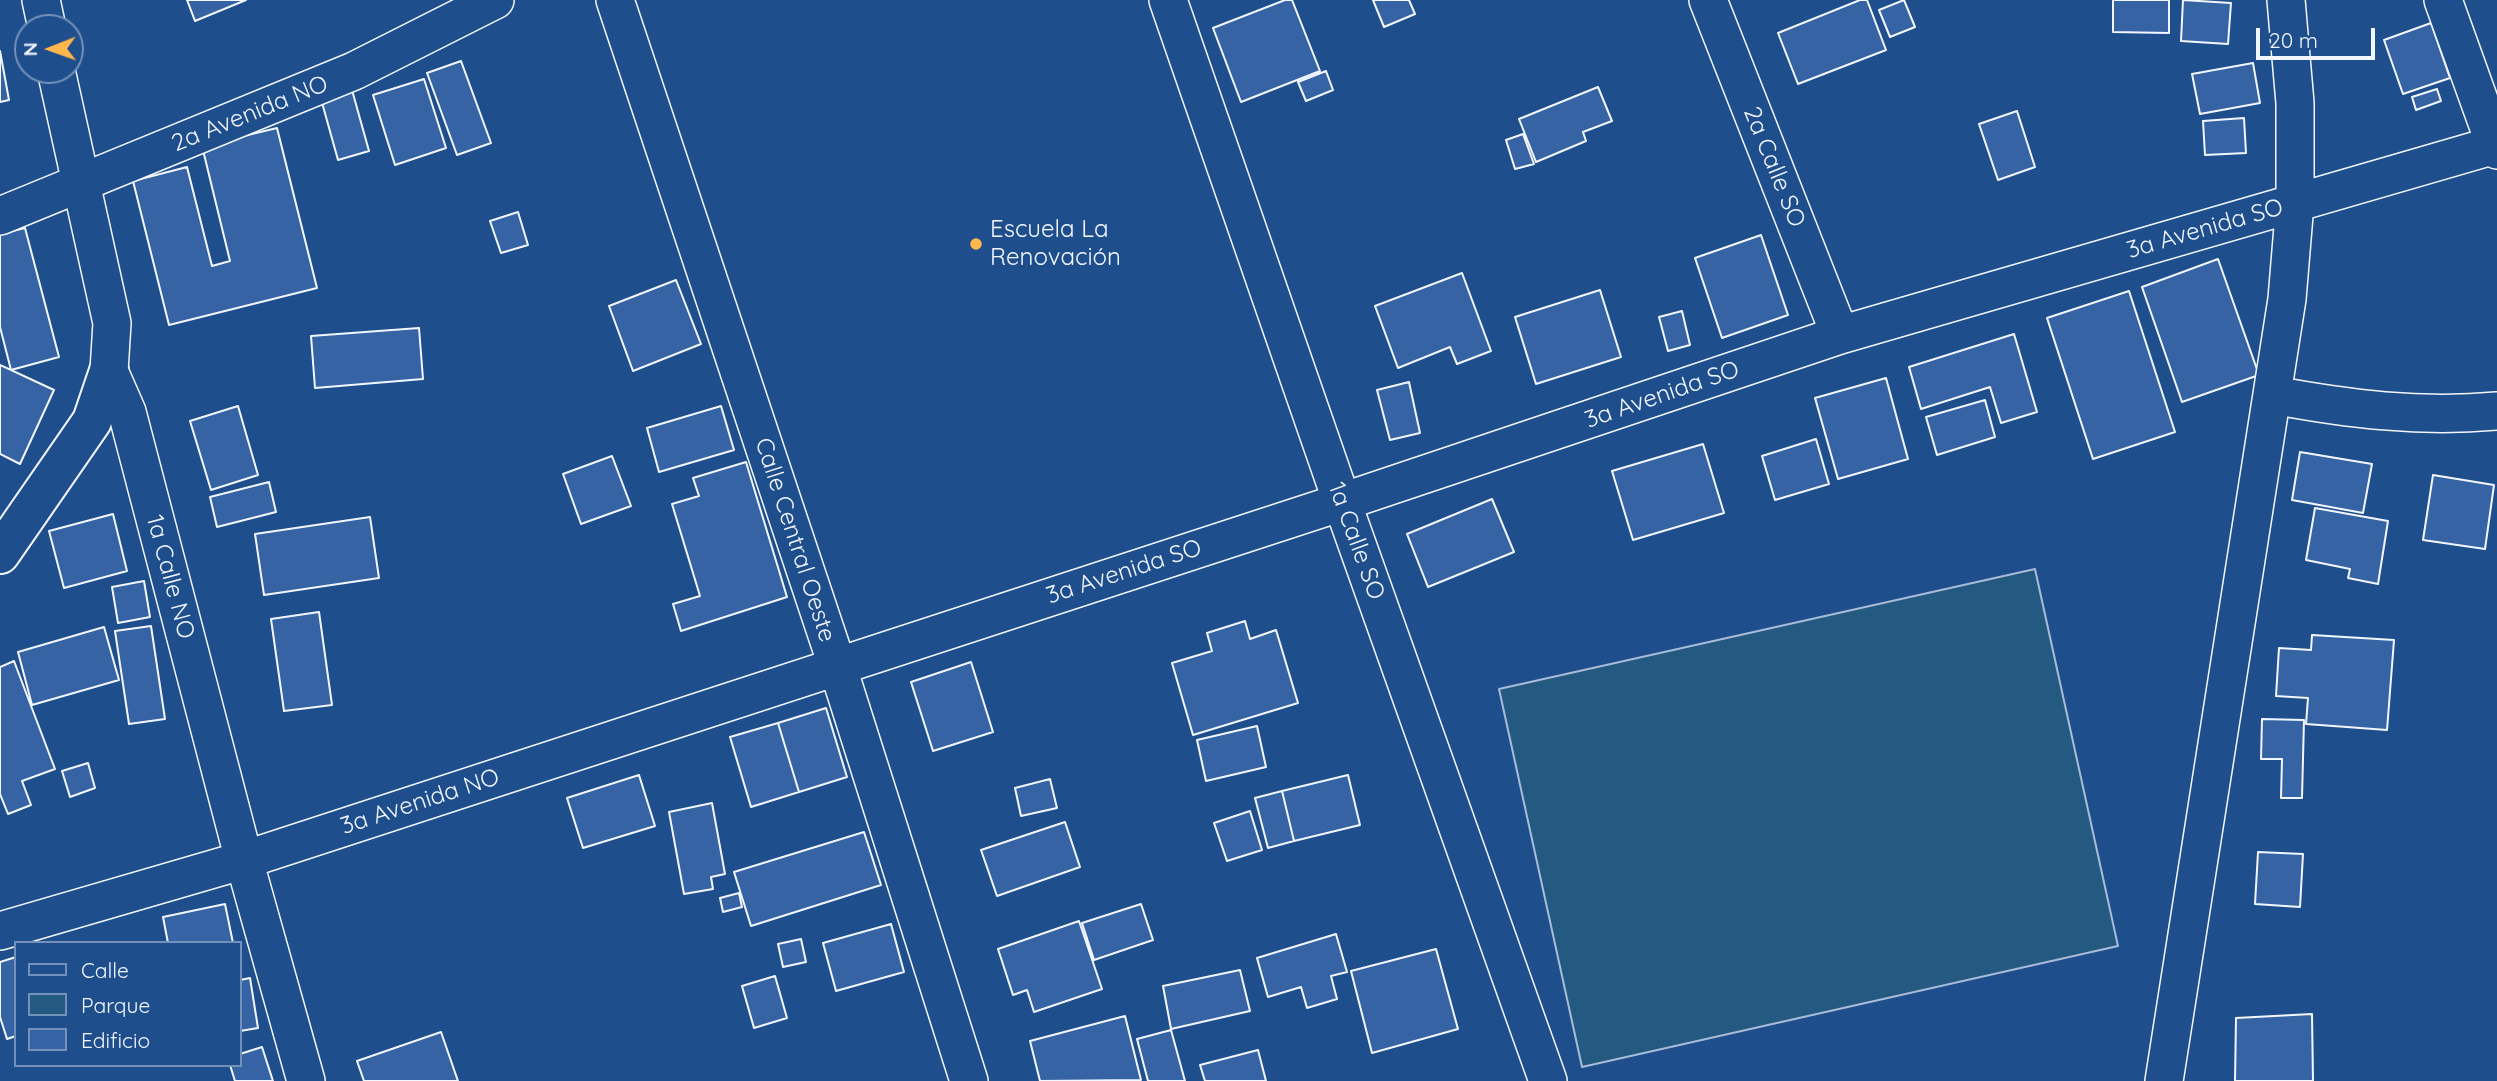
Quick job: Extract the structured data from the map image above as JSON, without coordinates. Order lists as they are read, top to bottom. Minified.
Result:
{"streets":{"street":["2a Avenida NO","2a Calle SO","3a Avenida SO","Calle Central Oeste","1a Calle SO","1a Calle NO","3a Avenida NO"]},"crossings":[["2a Avenida NO","1a Calle NO"],["2a Calle SO","3a Avenida SO"],["3a Avenida SO","Calle Central Oeste"],["3a Avenida SO","1a Calle SO"],["3a Avenida SO","3a Avenida NO"],["Calle Central Oeste","3a Avenida NO"],["1a Calle NO","3a Avenida NO"]],"places":["Escuela La Renovación"],"legend":["Calle","Parque","Edificio"],"scale_bar":"20 m","north":"left"}
